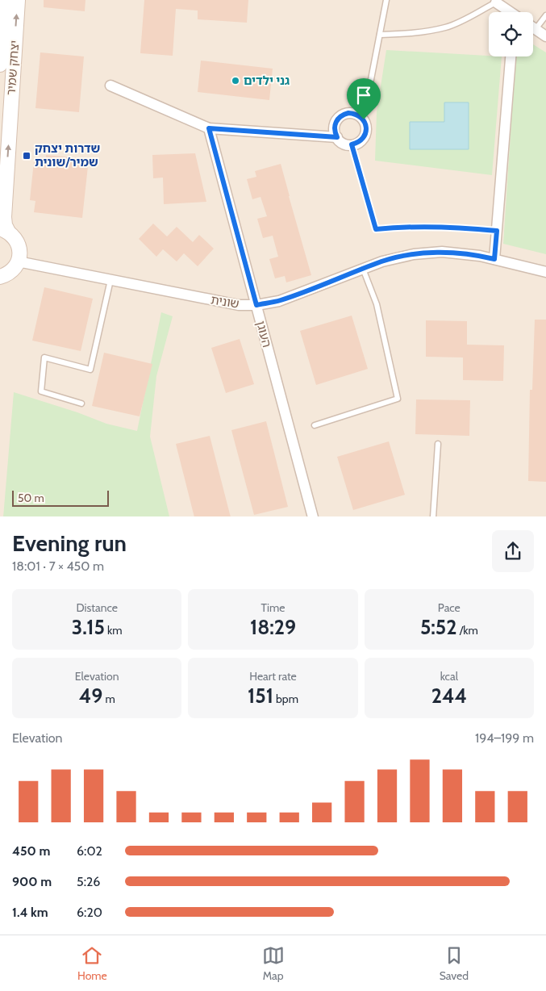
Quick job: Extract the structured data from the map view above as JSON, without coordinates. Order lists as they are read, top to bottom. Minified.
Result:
{"streets":{"street":["יצחק שמיר","שונית","העוגן"]},"crossings":[["שונית","העוגן"]],"one_way":["יצחק שמיר"],"places":{"other":["גני ילדים"],"transit":["שדרות יצחק שמיר/שונית"]},"scale_bar":"50 m","page":{"scale":"50 m","heading":["Evening run","18:01 · 7 × 450 m"],"stats":[["Distance","3.15 km"],["Time","18:29"],["Pace","5:52 /km"],["Elevation","49 m"],["Heart rate","151 bpm"],["kcal","244"]],"chart":["Elevation","194–199 m"],"list":[{"name":"450 m","note":"6:02"},{"name":"900 m","note":"5:26"},{"name":"1.4 km","note":"6:20"}],"tabs":["Home","Map","Saved"]}}
